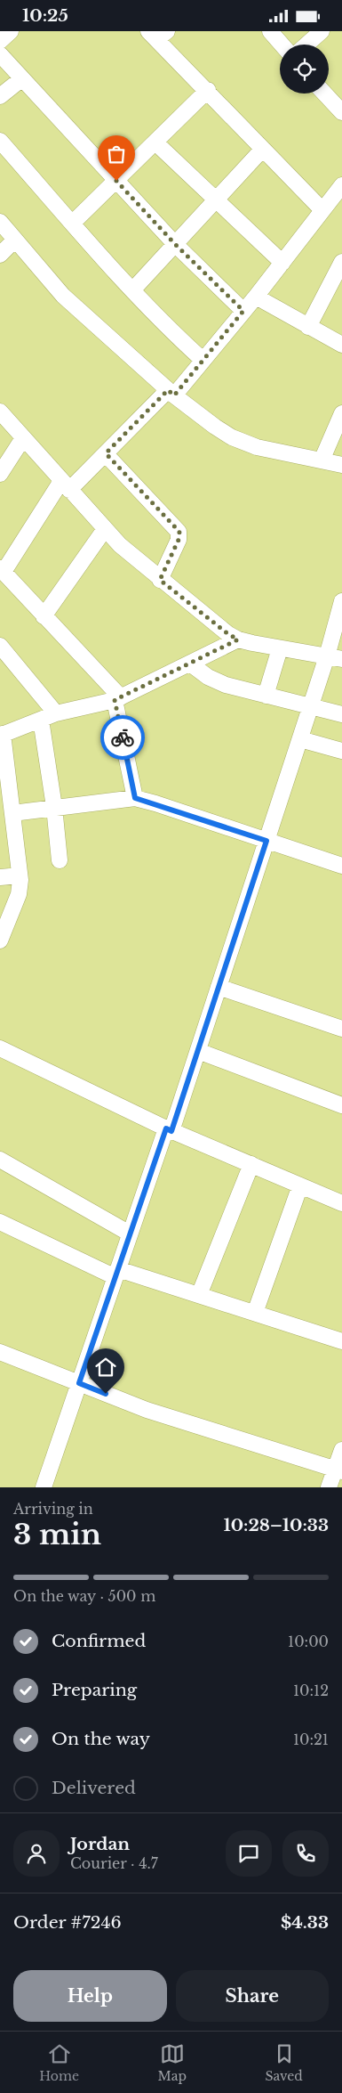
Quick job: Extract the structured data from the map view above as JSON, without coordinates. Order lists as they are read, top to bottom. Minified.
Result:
{"page":{"status":"10:25","heading":["3 min","Arriving in","10:28–10:33"],"panel":["Jordan","Courier · 4.7","Order #7246","$4.33"],"bar":"On the way · 500 m","list":[["Confirmed","10:00"],["Preparing","10:12"],["On the way","10:21"],"Delivered"],"buttons":["Help","Share"],"tabs":["Home","Map","Saved"]}}
